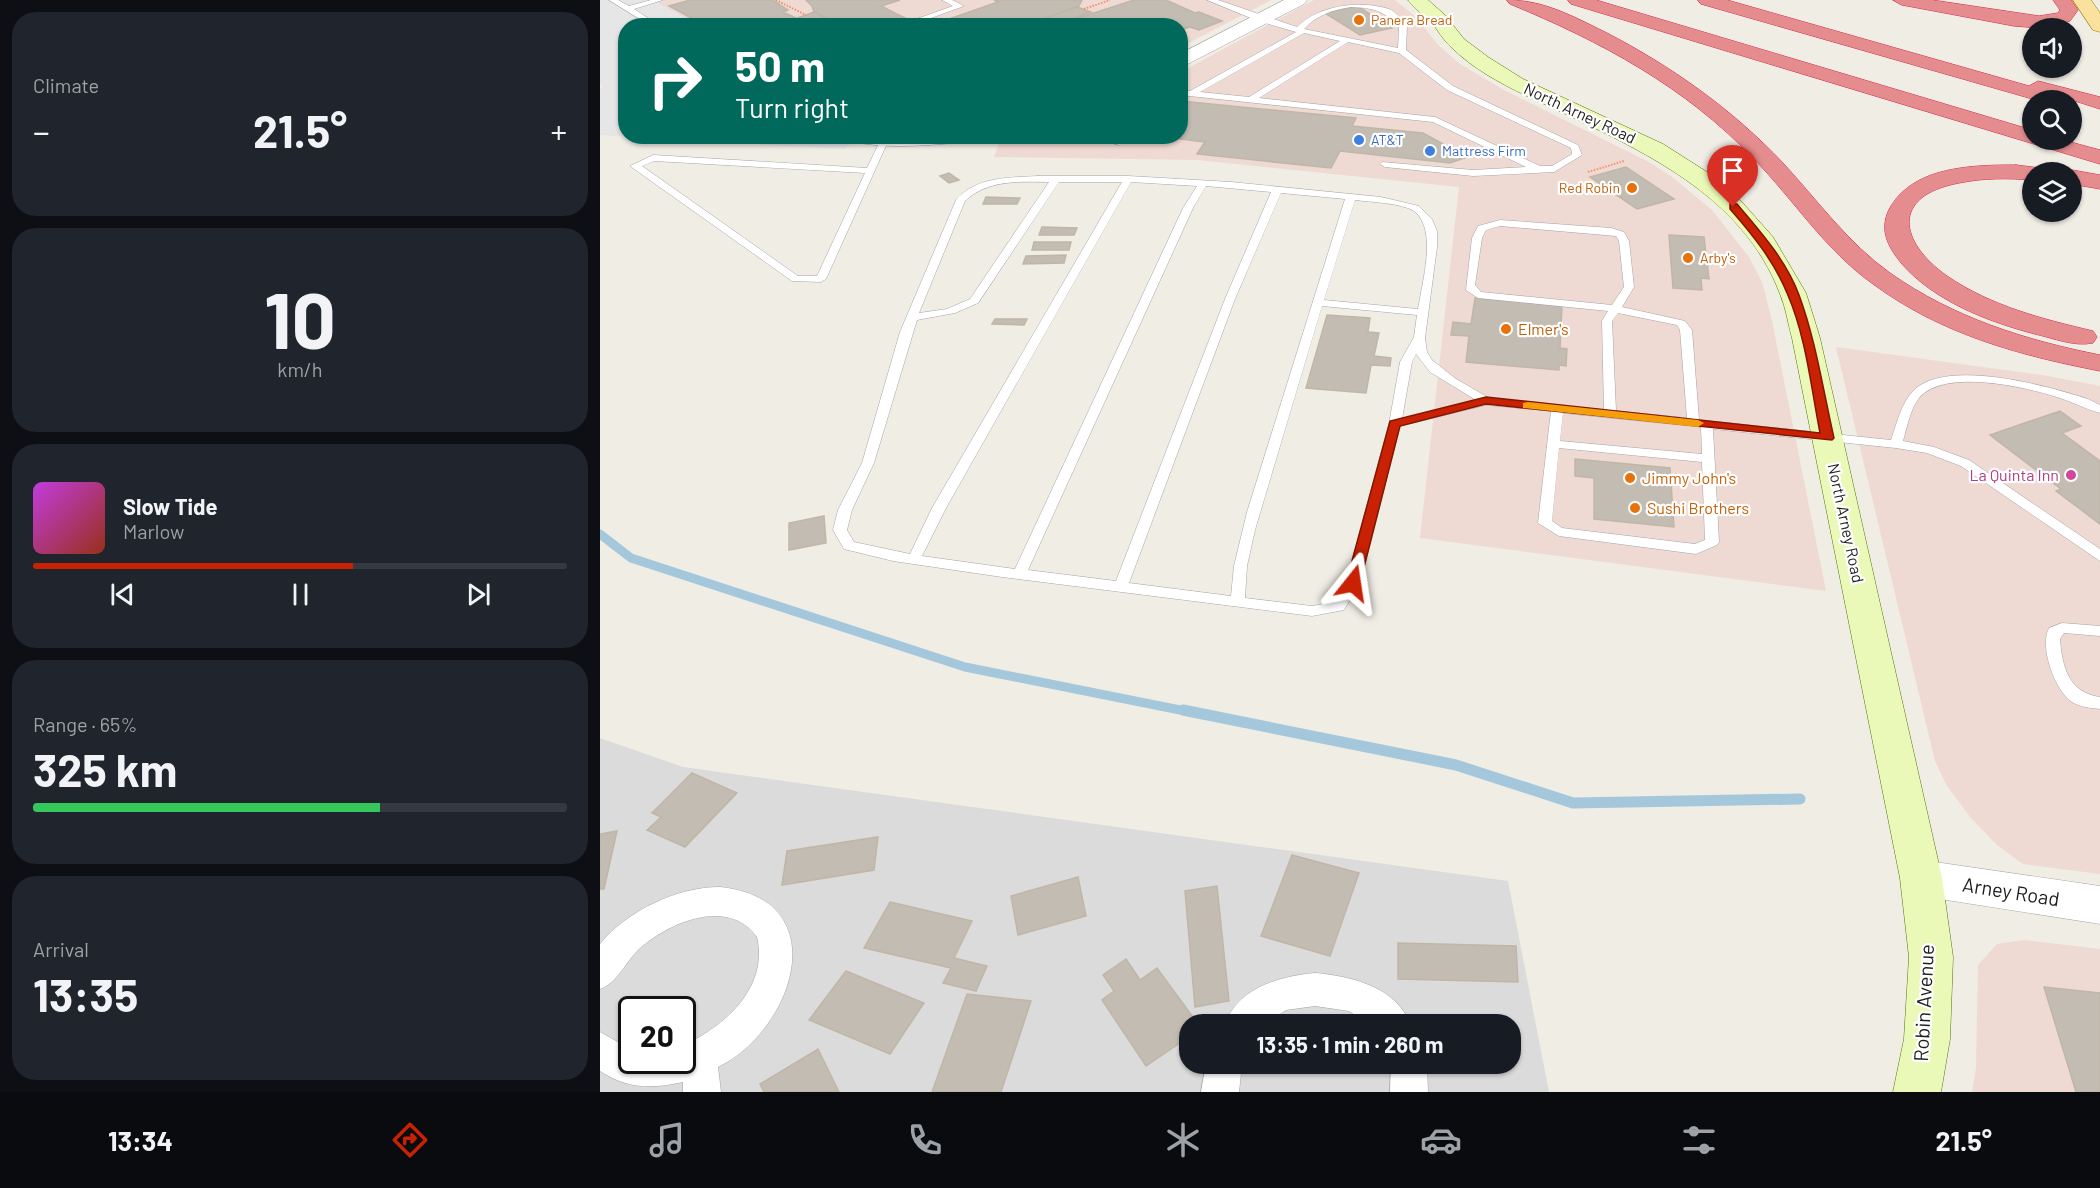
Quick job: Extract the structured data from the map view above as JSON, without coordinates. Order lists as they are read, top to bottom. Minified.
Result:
{"streets":{"main road":["North Arney Road","Robin Avenue"],"street":["Arney Road"]},"crossings":[["North Arney Road","Arney Road"],["North Arney Road","Robin Avenue"],["Arney Road","Robin Avenue"]],"places":["Panera Bread","AT&T","Mattress Firm","Red Robin","Arby's","Elmer's","La Quinta Inn","Jimmy John's","Sushi Brothers"],"page":{"tile":["Climate",["10","km/h"],["Range · 65%","325 km"],["Arrival","13:35"]],"turn":["50 m","Turn right"],"heat":["−","21.5°","+"],"song":["Slow Tide","Marlow"],"limit":"20","trip":"13:35 · 1 min · 260 m","tabs":["13:34","21.5°"]}}
